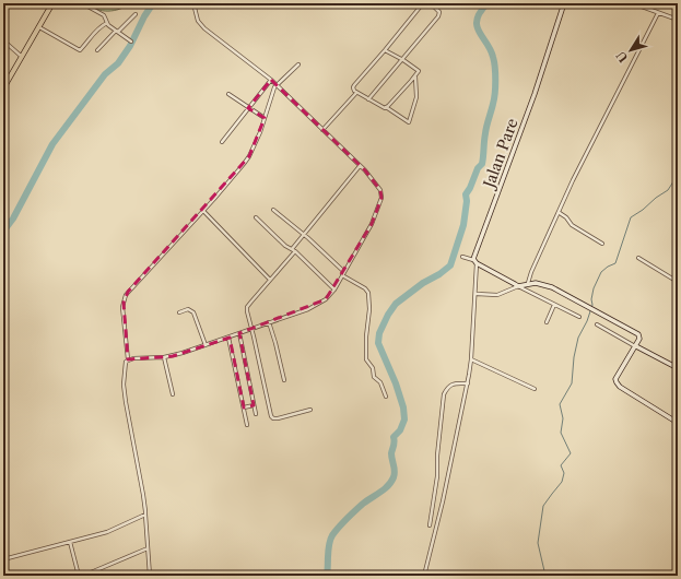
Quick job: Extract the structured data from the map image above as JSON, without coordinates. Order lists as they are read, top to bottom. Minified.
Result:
{"streets":{"street":["Jalan Pare"]},"north":"bottom left"}
